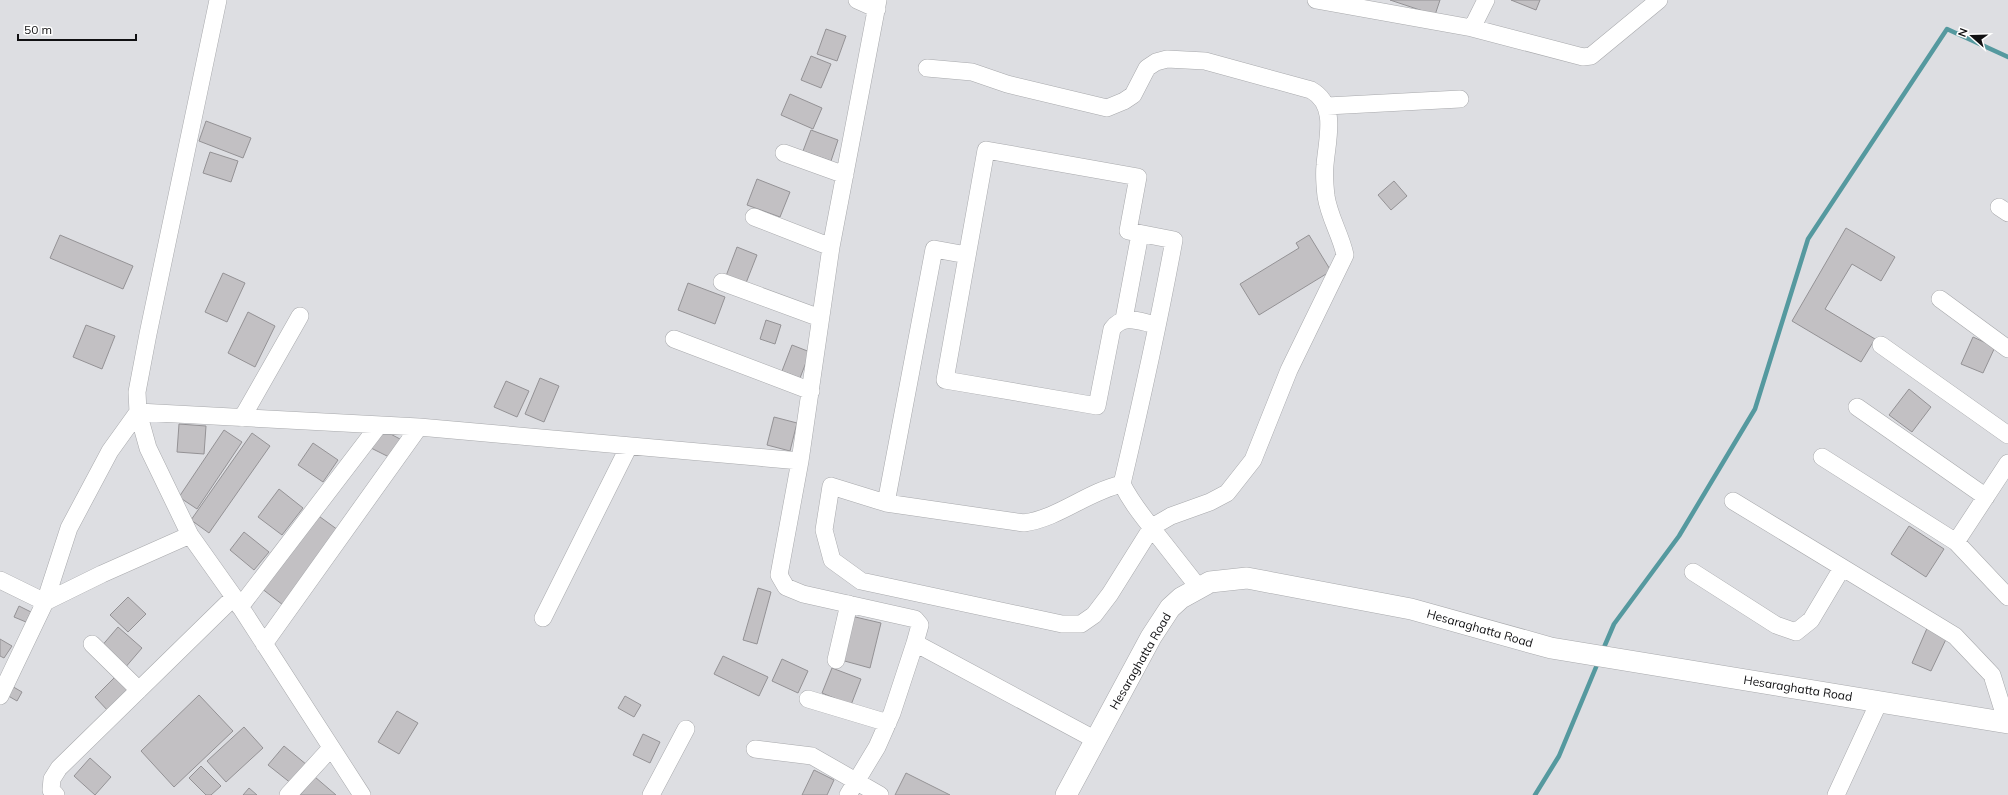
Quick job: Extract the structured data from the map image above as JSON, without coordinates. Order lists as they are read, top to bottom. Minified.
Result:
{"streets":{"main road":["Hesaraghatta Road"]},"scale_bar":"50 m","north":"left"}
